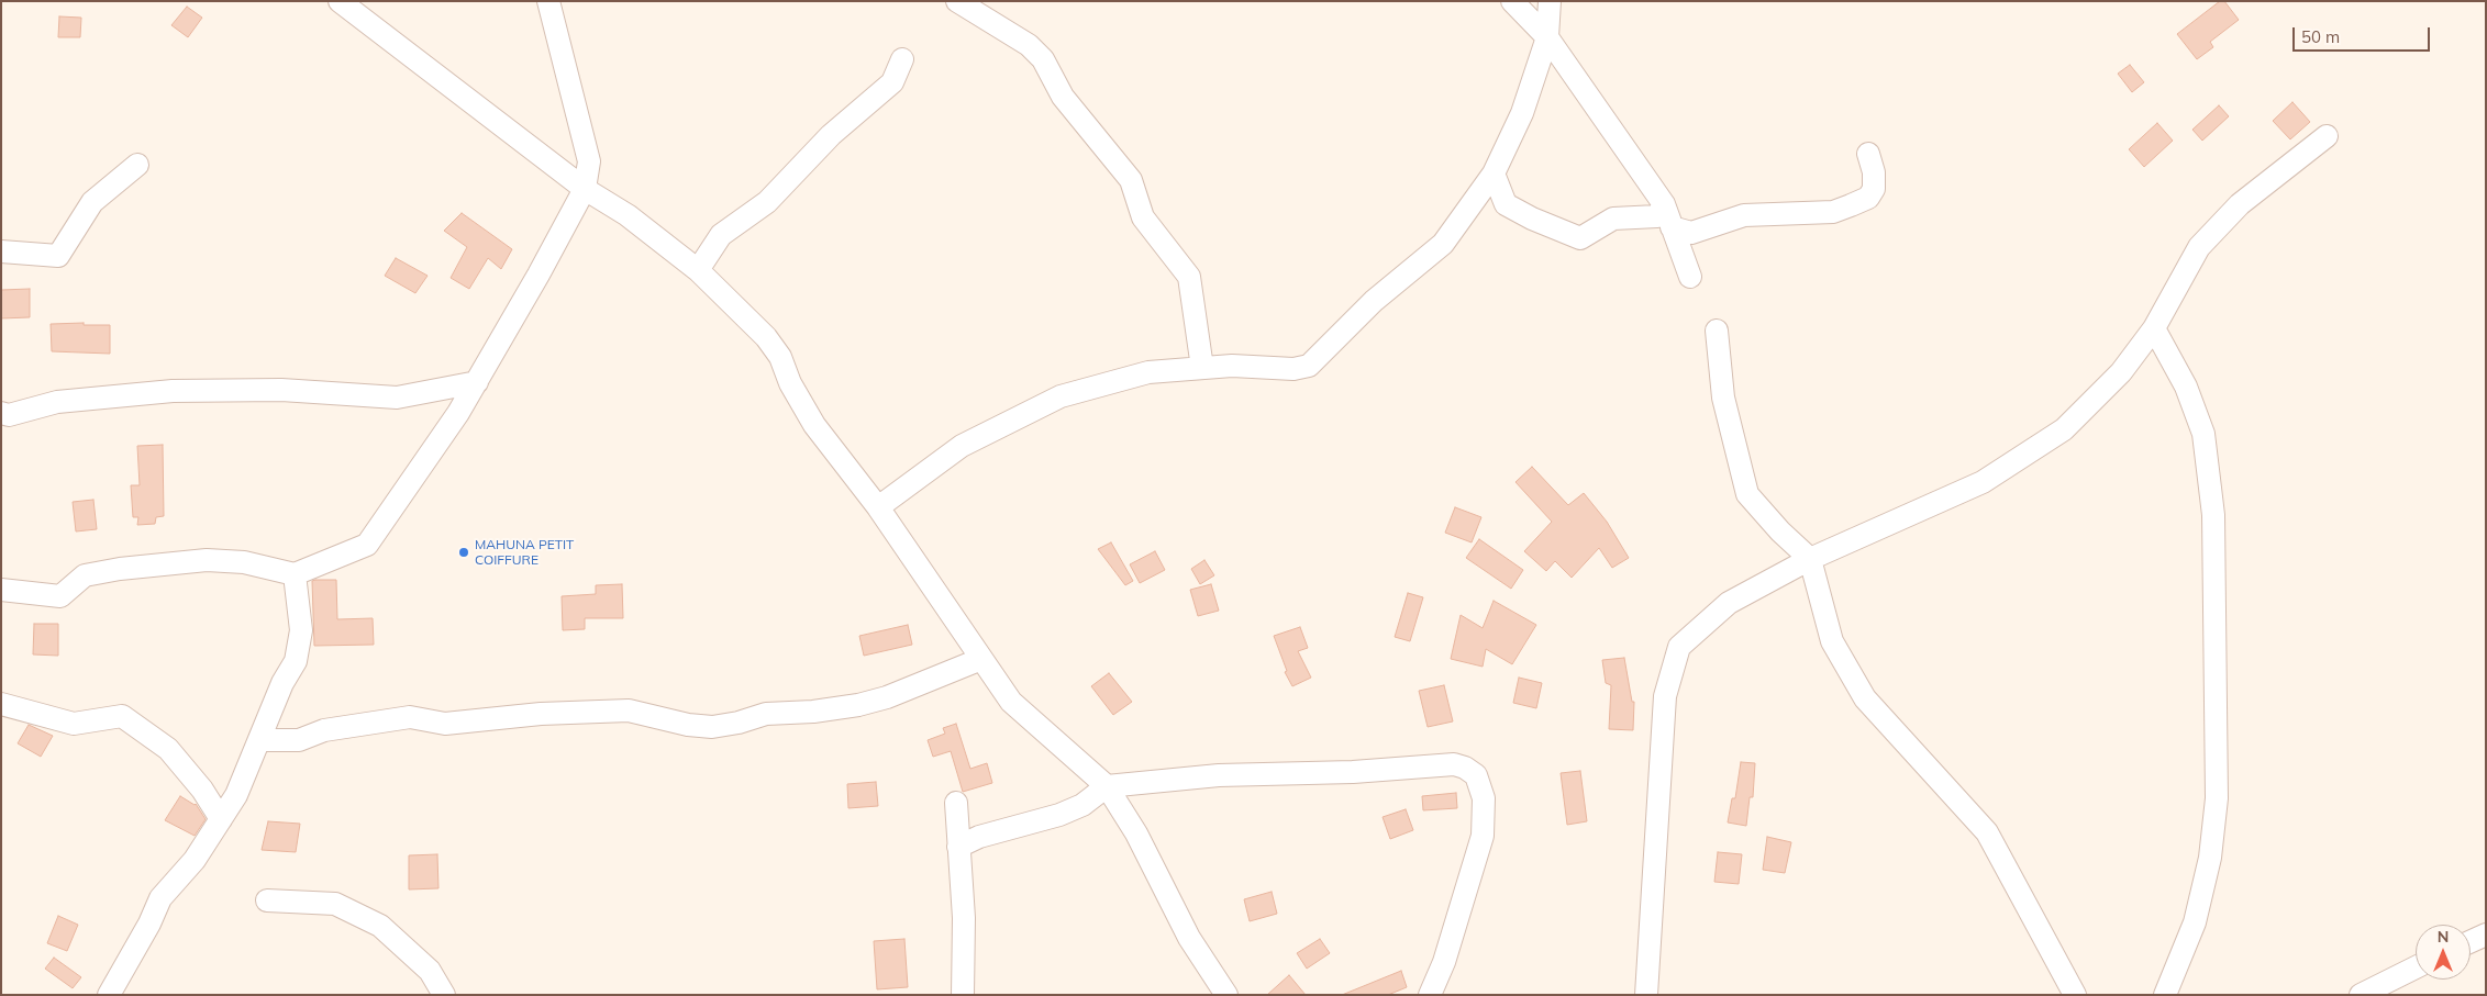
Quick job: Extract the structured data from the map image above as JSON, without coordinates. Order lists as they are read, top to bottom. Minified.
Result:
{"places":["MAHUNA PETIT COIFFURE"],"scale_bar":"50 m","north":"top"}
